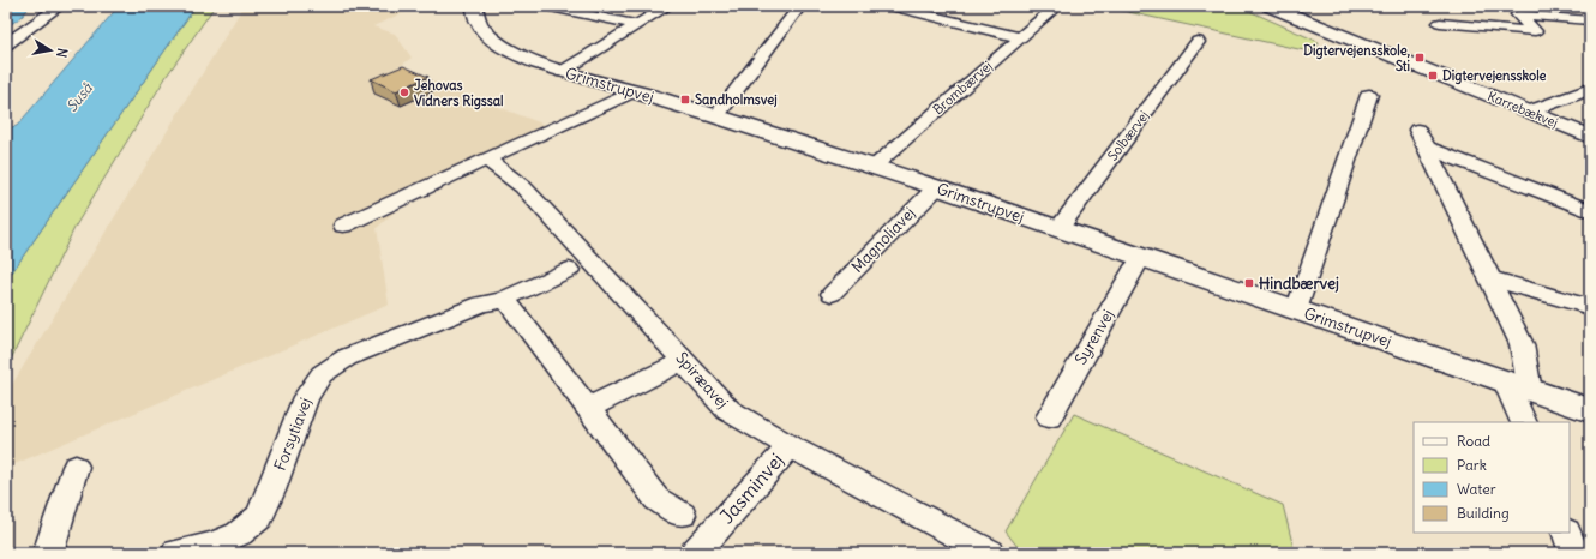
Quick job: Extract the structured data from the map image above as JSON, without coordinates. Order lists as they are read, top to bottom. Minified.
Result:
{"streets":{"street":["Grimstrupvej","Brombærvej","Karrebækvej","Solbærvej","Magnoliavej","Syrenvej","Spiræavej","Forsytiavej","Jasminvej"]},"crossings":[["Grimstrupvej","Brombærvej"],["Grimstrupvej","Solbærvej"],["Grimstrupvej","Magnoliavej"],["Grimstrupvej","Syrenvej"],["Spiræavej","Jasminvej"]],"water":["Suså"],"places":{"transit":["Digtervejensskole, Sti","Digtervejensskole","Sandholmsvej","Hindbærvej"],"other":["Jehovas Vidners Rigssal"]},"legend":["Road","Park","Water","Building"],"north":"right"}
